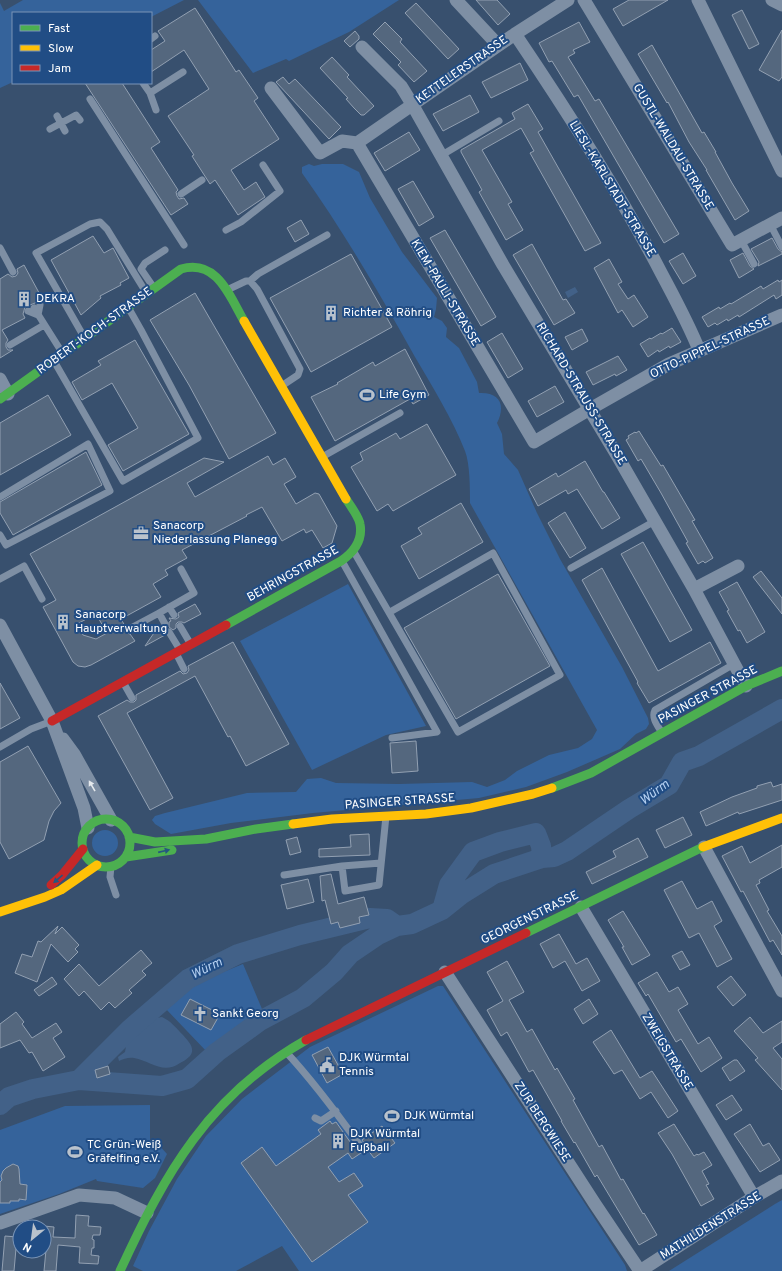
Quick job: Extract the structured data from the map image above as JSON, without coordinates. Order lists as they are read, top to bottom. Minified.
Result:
{"streets":{"street":["KETTELERSTRASSE","GUSTL-WALDAU-STRASSE","LIESL-KARLSTADT-STRASSE","KIEM-PAULI-STRASSE","ROBERT-KOCH-STRASSE","OTTO-PIPPEL-STRASSE","RICHARD-STRAUSS-STRASSE","BEHRINGSTRASSE","PASINGER STRASSE","GEORGENSTRASSE","ZWEIGSTRASSE","ZUR BERGWIESE","MATHILDENSTRASSE"]},"crossings":[["KETTELERSTRASSE","LIESL-KARLSTADT-STRASSE"],["KETTELERSTRASSE","KIEM-PAULI-STRASSE"],["KETTELERSTRASSE","RICHARD-STRAUSS-STRASSE"],["LIESL-KARLSTADT-STRASSE","OTTO-PIPPEL-STRASSE"],["KIEM-PAULI-STRASSE","OTTO-PIPPEL-STRASSE"],["ROBERT-KOCH-STRASSE","BEHRINGSTRASSE"],["OTTO-PIPPEL-STRASSE","RICHARD-STRAUSS-STRASSE"],["RICHARD-STRAUSS-STRASSE","PASINGER STRASSE"],["GEORGENSTRASSE","ZWEIGSTRASSE"],["GEORGENSTRASSE","ZUR BERGWIESE"],["ZWEIGSTRASSE","MATHILDENSTRASSE"],["ZUR BERGWIESE","MATHILDENSTRASSE"]],"water":["Würm"],"places":{"building":["DEKRA","Richter & Röhrig","Sanacorp Hauptverwaltung","DJK Würmtal Fußball"],"sports":["Life Gym","DJK Würmtal","TC Grün-Weiß Gräfelfing e.V."],"office":["Sanacorp Niederlassung Planegg"],"church":["Sankt Georg"],"public building":["DJK Würmtal Tennis"]},"legend":["Fast","Slow","Jam"],"north":"bottom left"}
